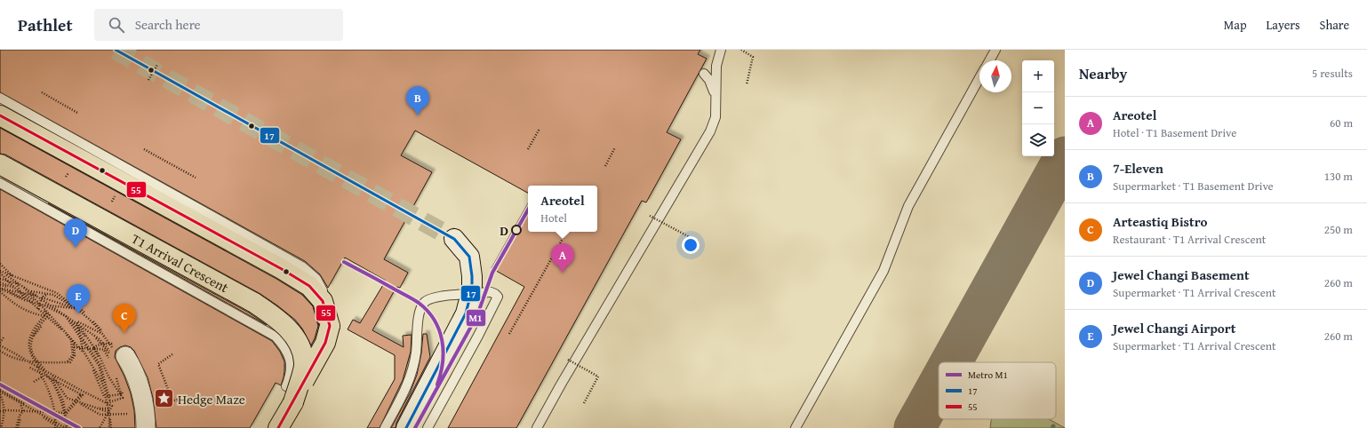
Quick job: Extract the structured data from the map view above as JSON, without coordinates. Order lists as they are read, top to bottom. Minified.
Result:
{"streets":{"highway":["T1 Arrival Crescent"]},"places":{"other":["D"],"place":["Hedge Maze"]},"lines":["transit line 17","transit line 55","metro line M1"],"legend":["Metro M1","17","55"],"north":"top","page":{"header":"Pathlet","search":"Search here","nav":["Map","Layers","Share"],"heading":["Nearby","5 results"],"map_buttons":["+","−"],"pins":["B","D","A","E","C"],"list":[{"mark":"A","name":"Areotel","note":"Hotel · T1 Basement Drive","value":"60 m"},{"mark":"B","name":"7-Eleven","note":"Supermarket · T1 Basement Drive","value":"130 m"},{"mark":"C","name":"Arteastiq Bistro","note":"Restaurant · T1 Arrival Crescent","value":"250 m"},{"mark":"D","name":"Jewel Changi Basement","note":"Supermarket · T1 Arrival Crescent","value":"260 m"},{"mark":"E","name":"Jewel Changi Airport","note":"Supermarket · T1 Arrival Crescent","value":"260 m"}],"popup":["Areotel","Hotel"]}}
